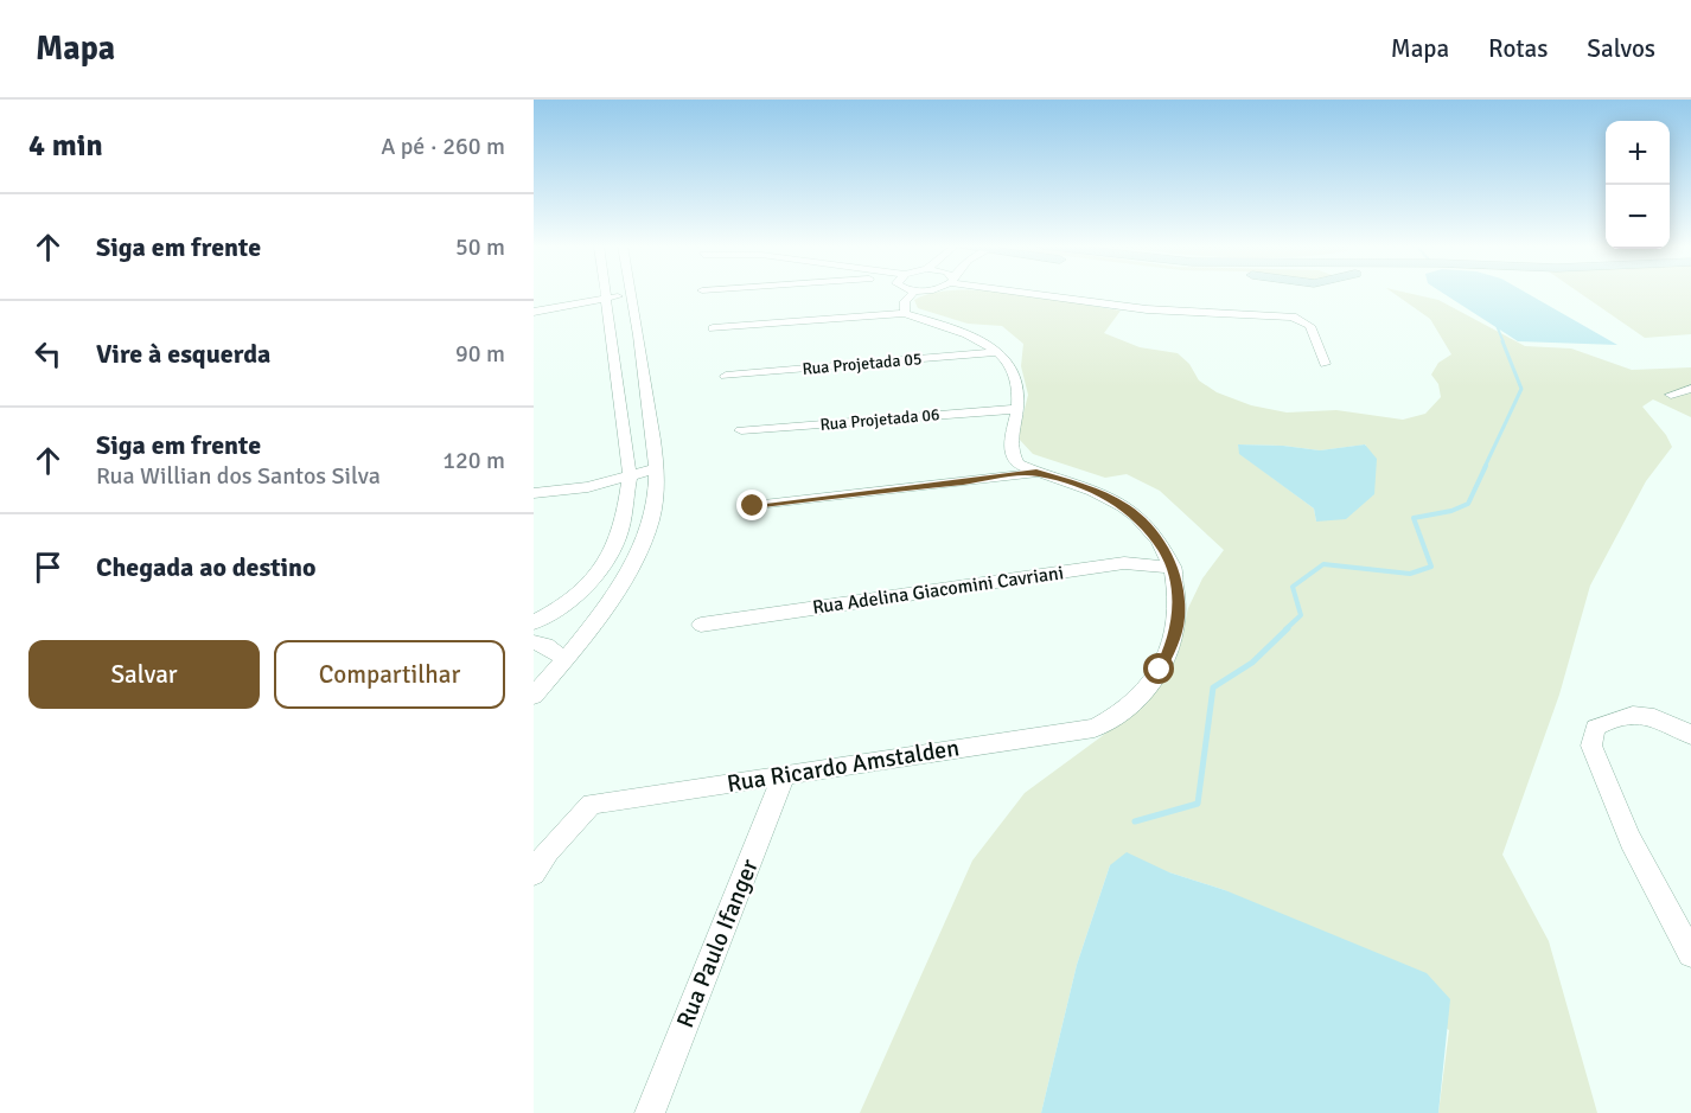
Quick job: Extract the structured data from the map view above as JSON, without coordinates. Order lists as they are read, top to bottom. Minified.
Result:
{"streets":{"street":["Rua Projetada 05","Rua Projetada 06","Rua Adelina Giacomini Cavriani","Rua Ricardo Amstalden","Rua Paulo Ifanger"]},"crossings":[["Rua Adelina Giacomini Cavriani","Rua Ricardo Amstalden"],["Rua Ricardo Amstalden","Rua Paulo Ifanger"]],"page":{"header":"Mapa","nav":["Mapa","Rotas","Salvos"],"heading":["4 min","A pé · 260 m"],"map_buttons":["+","−"],"list":[["Siga em frente","50 m"],["Vire à esquerda","90 m"],["Siga em frente","Rua Willian dos Santos Silva","120 m"],"Chegada ao destino"],"buttons":["Salvar","Compartilhar"]}}
